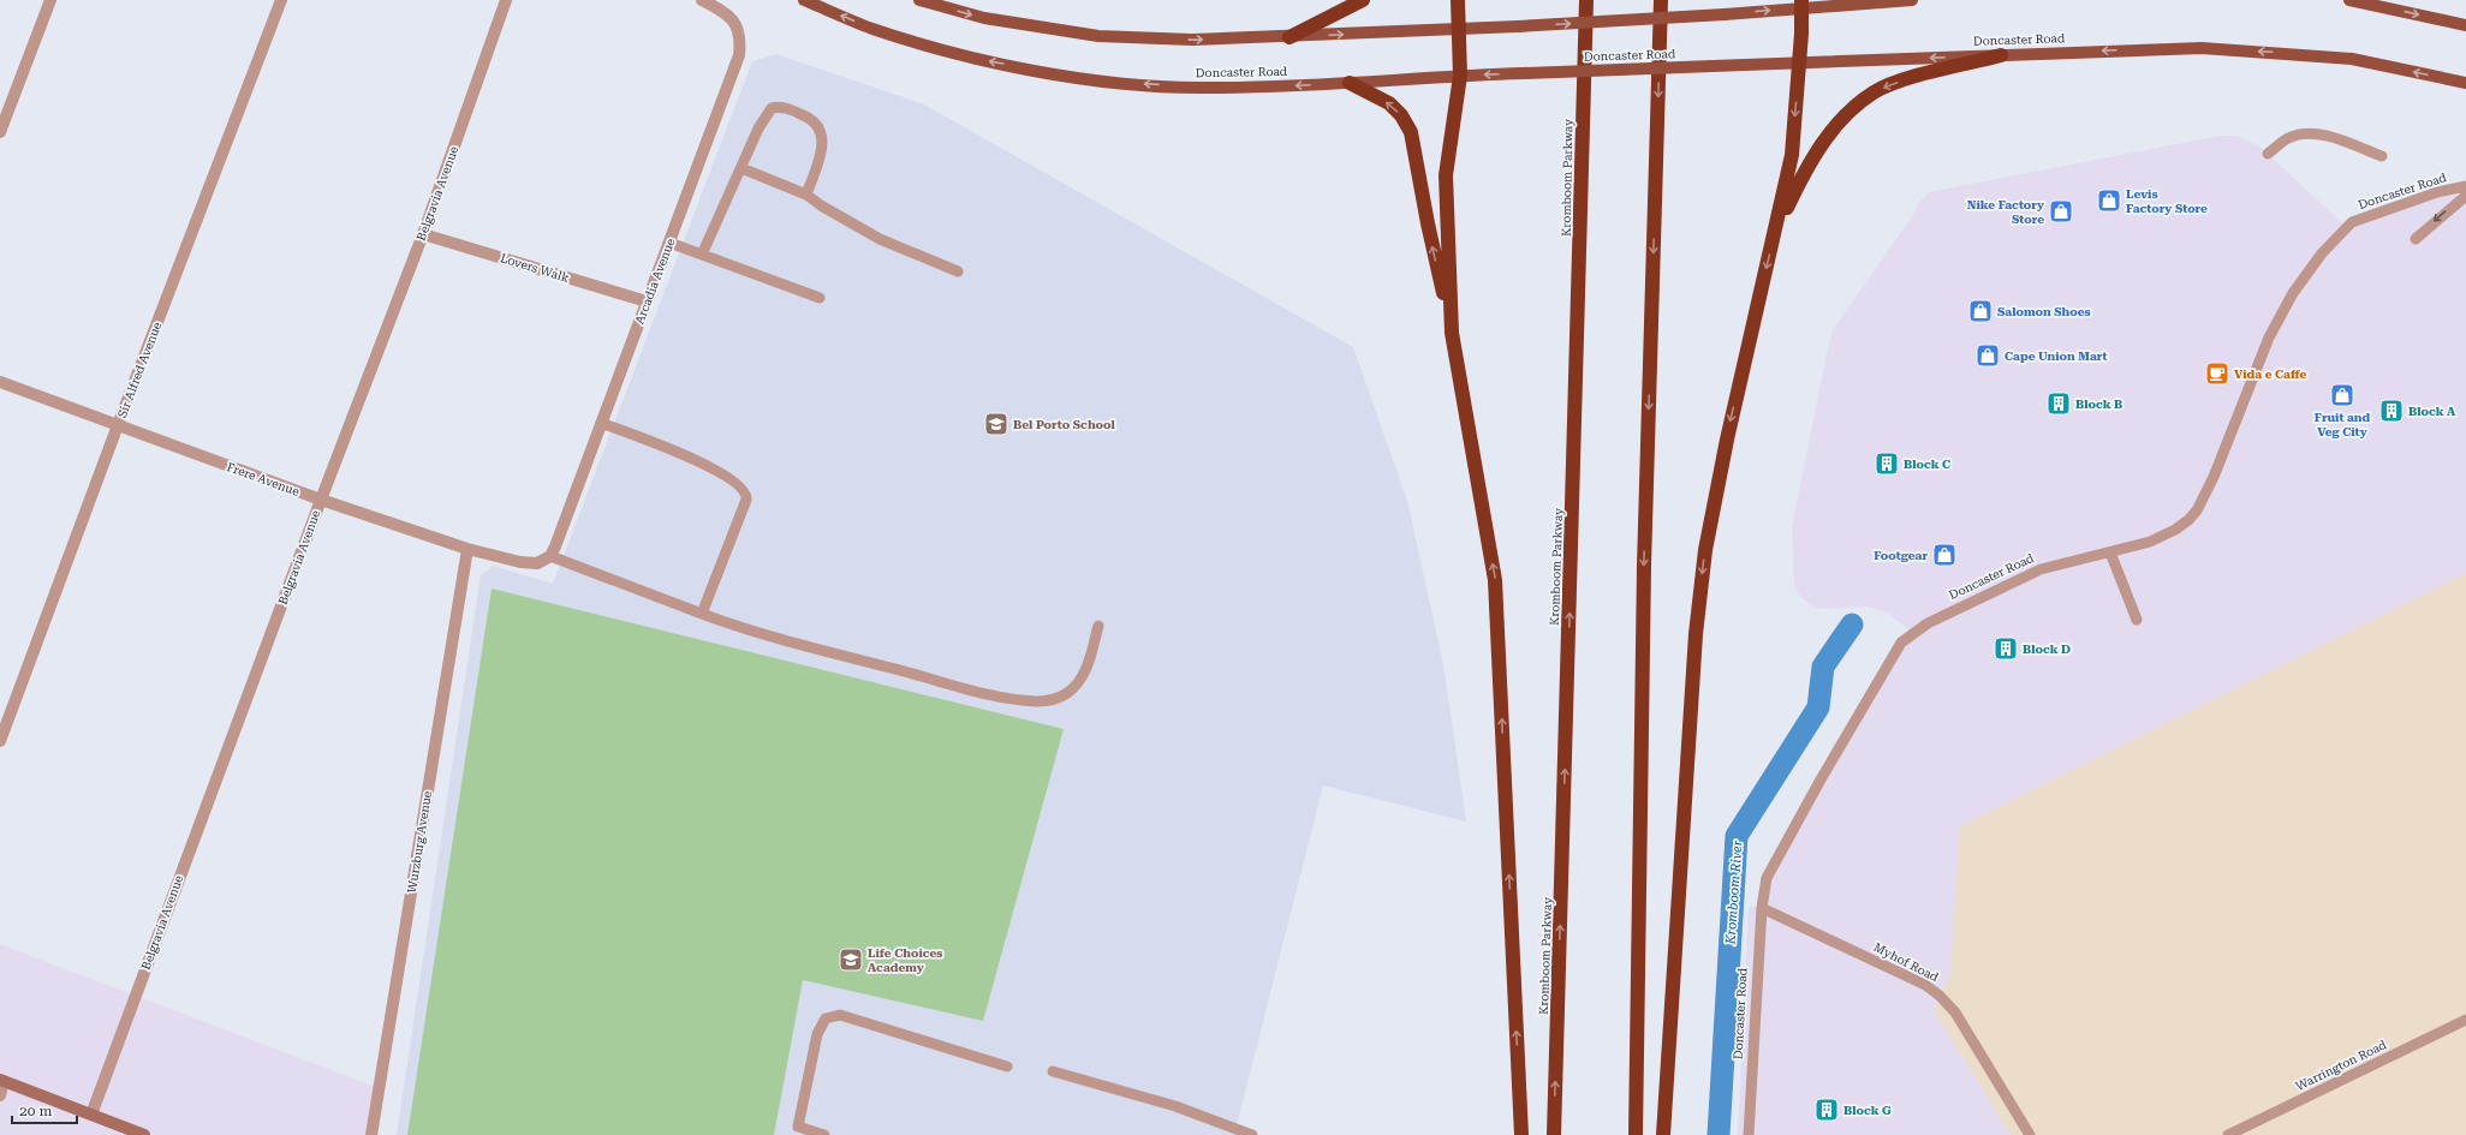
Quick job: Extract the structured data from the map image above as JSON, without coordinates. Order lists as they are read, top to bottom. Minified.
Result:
{"streets":{"highway":["Kromboom Parkway"],"main road":["Doncaster Road"],"street":["Belgravia Avenue","Lovers Walk","Arcadia Avenue","Sir Alfred Avenue","Frere Avenue","Wurzburg Avenue"],"lane":["Myhof Road","Warrington Road"]},"crossings":[["Doncaster Road","Myhof Road"],["Belgravia Avenue","Lovers Walk"],["Belgravia Avenue","Frere Avenue"],["Lovers Walk","Arcadia Avenue"],["Arcadia Avenue","Frere Avenue"],["Sir Alfred Avenue","Frere Avenue"],["Frere Avenue","Wurzburg Avenue"]],"water":["Kromboom River"],"places":{"shop":["Levis Factory Store","Nike Factory Store","Salomon Shoes","Cape Union Mart","Fruit and Veg City","Footgear"],"cafe":["Vida e Caffe"],"building":["Block B","Block A","Block C","Block D","Block G"],"school or university":["Bel Porto School","Life Choices Academy"]},"scale_bar":"20 m"}
